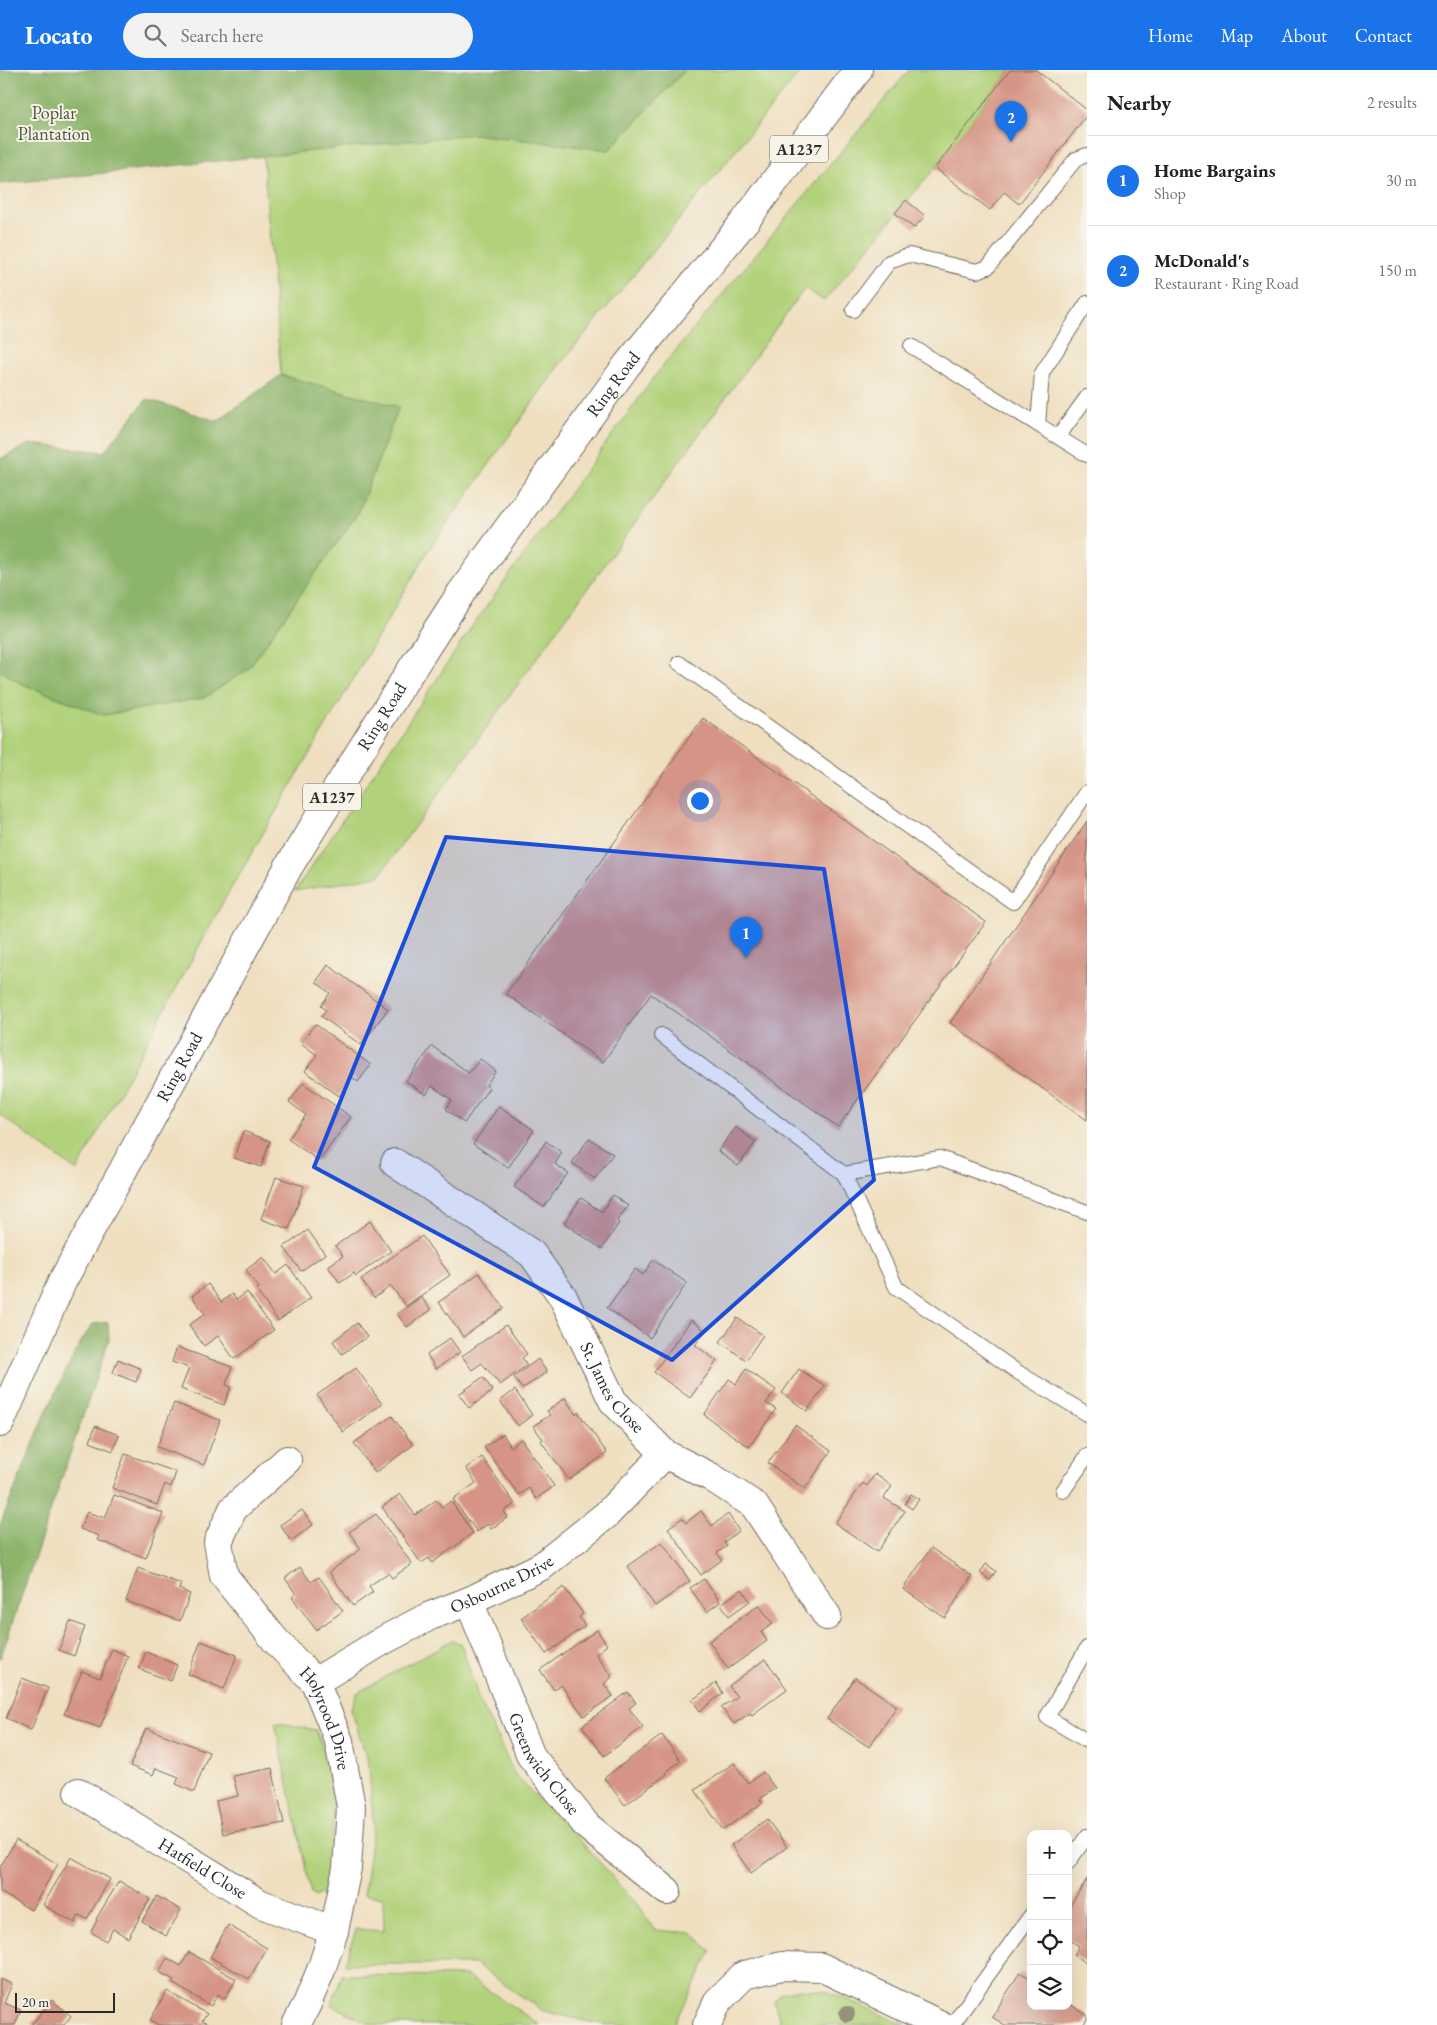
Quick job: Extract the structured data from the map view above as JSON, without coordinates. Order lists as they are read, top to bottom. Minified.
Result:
{"streets":{"main road":["A1237","Ring Road","St. James Close","Osbourne Drive","Holyrood Drive","Greenwich Close","Hatfield Close"]},"crossings":[["St. James Close","Osbourne Drive"],["Osbourne Drive","Holyrood Drive"],["Osbourne Drive","Greenwich Close"],["Holyrood Drive","Hatfield Close"]],"parks":["Poplar Plantation"],"scale_bar":"20 m","page":{"header":"Locato","search":"Search here","nav":["Home","Map","About","Contact"],"heading":["Nearby","2 results"],"pins":["2","1"],"list":[{"mark":"1","name":"Home Bargains","note":"Shop","value":"30 m"},{"mark":"2","name":"McDonald's","note":"Restaurant · Ring Road","value":"150 m"}],"map_buttons":["+","−"],"scale":"20 m"}}
